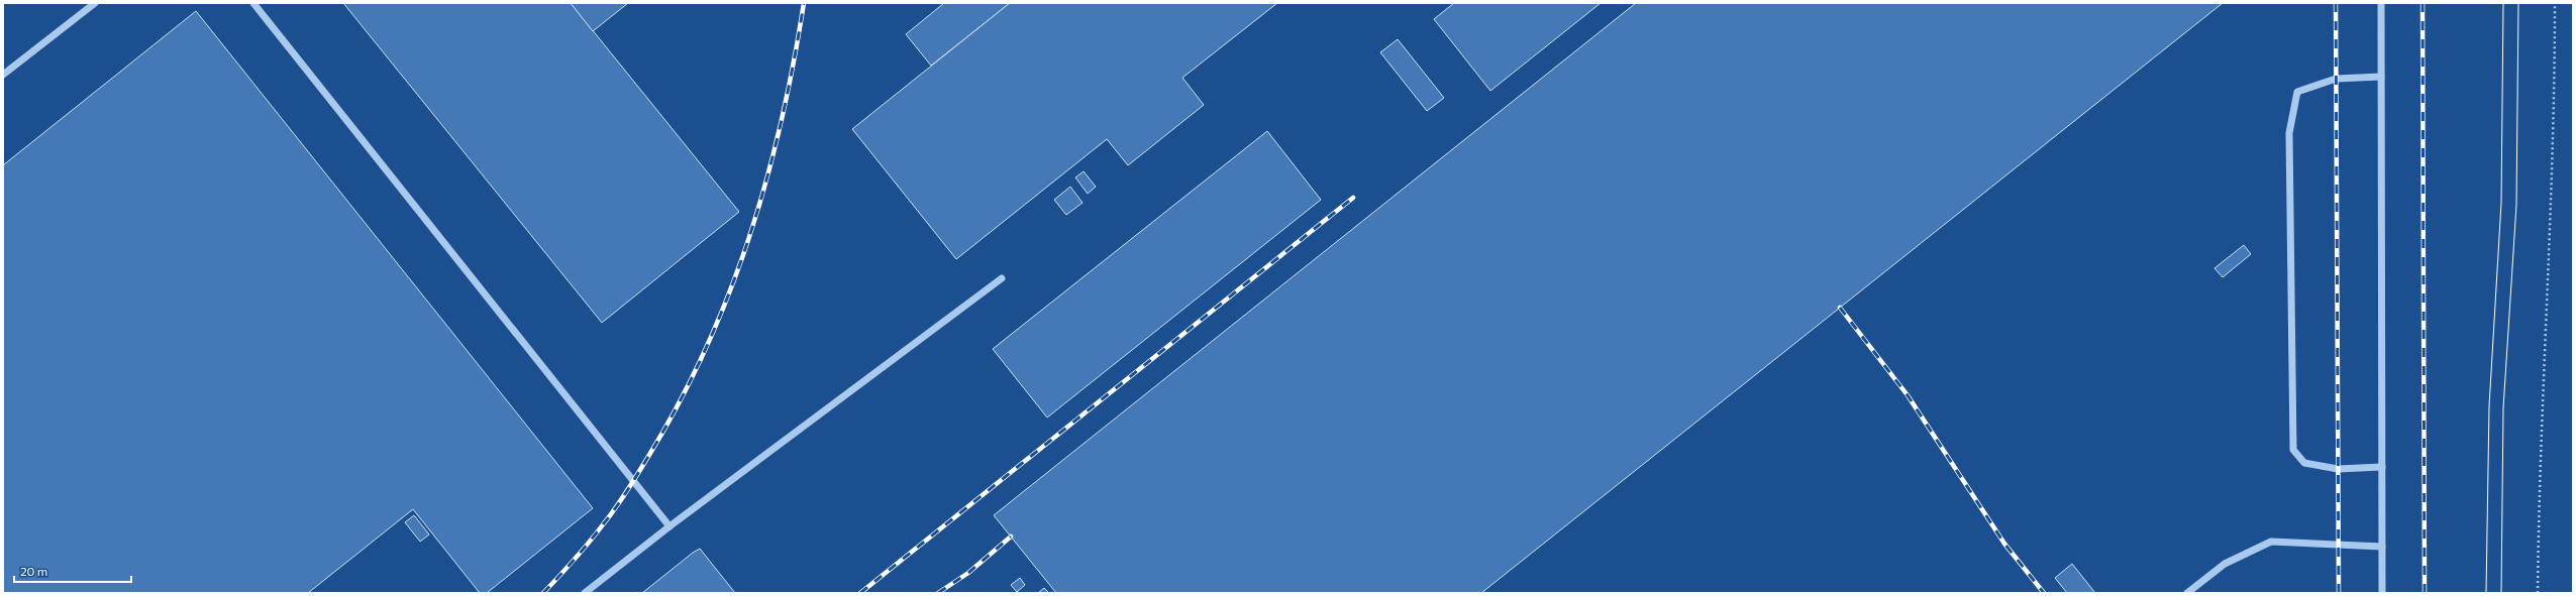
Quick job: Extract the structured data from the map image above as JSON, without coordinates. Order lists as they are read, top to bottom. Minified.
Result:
{"scale_bar":"20 m"}
